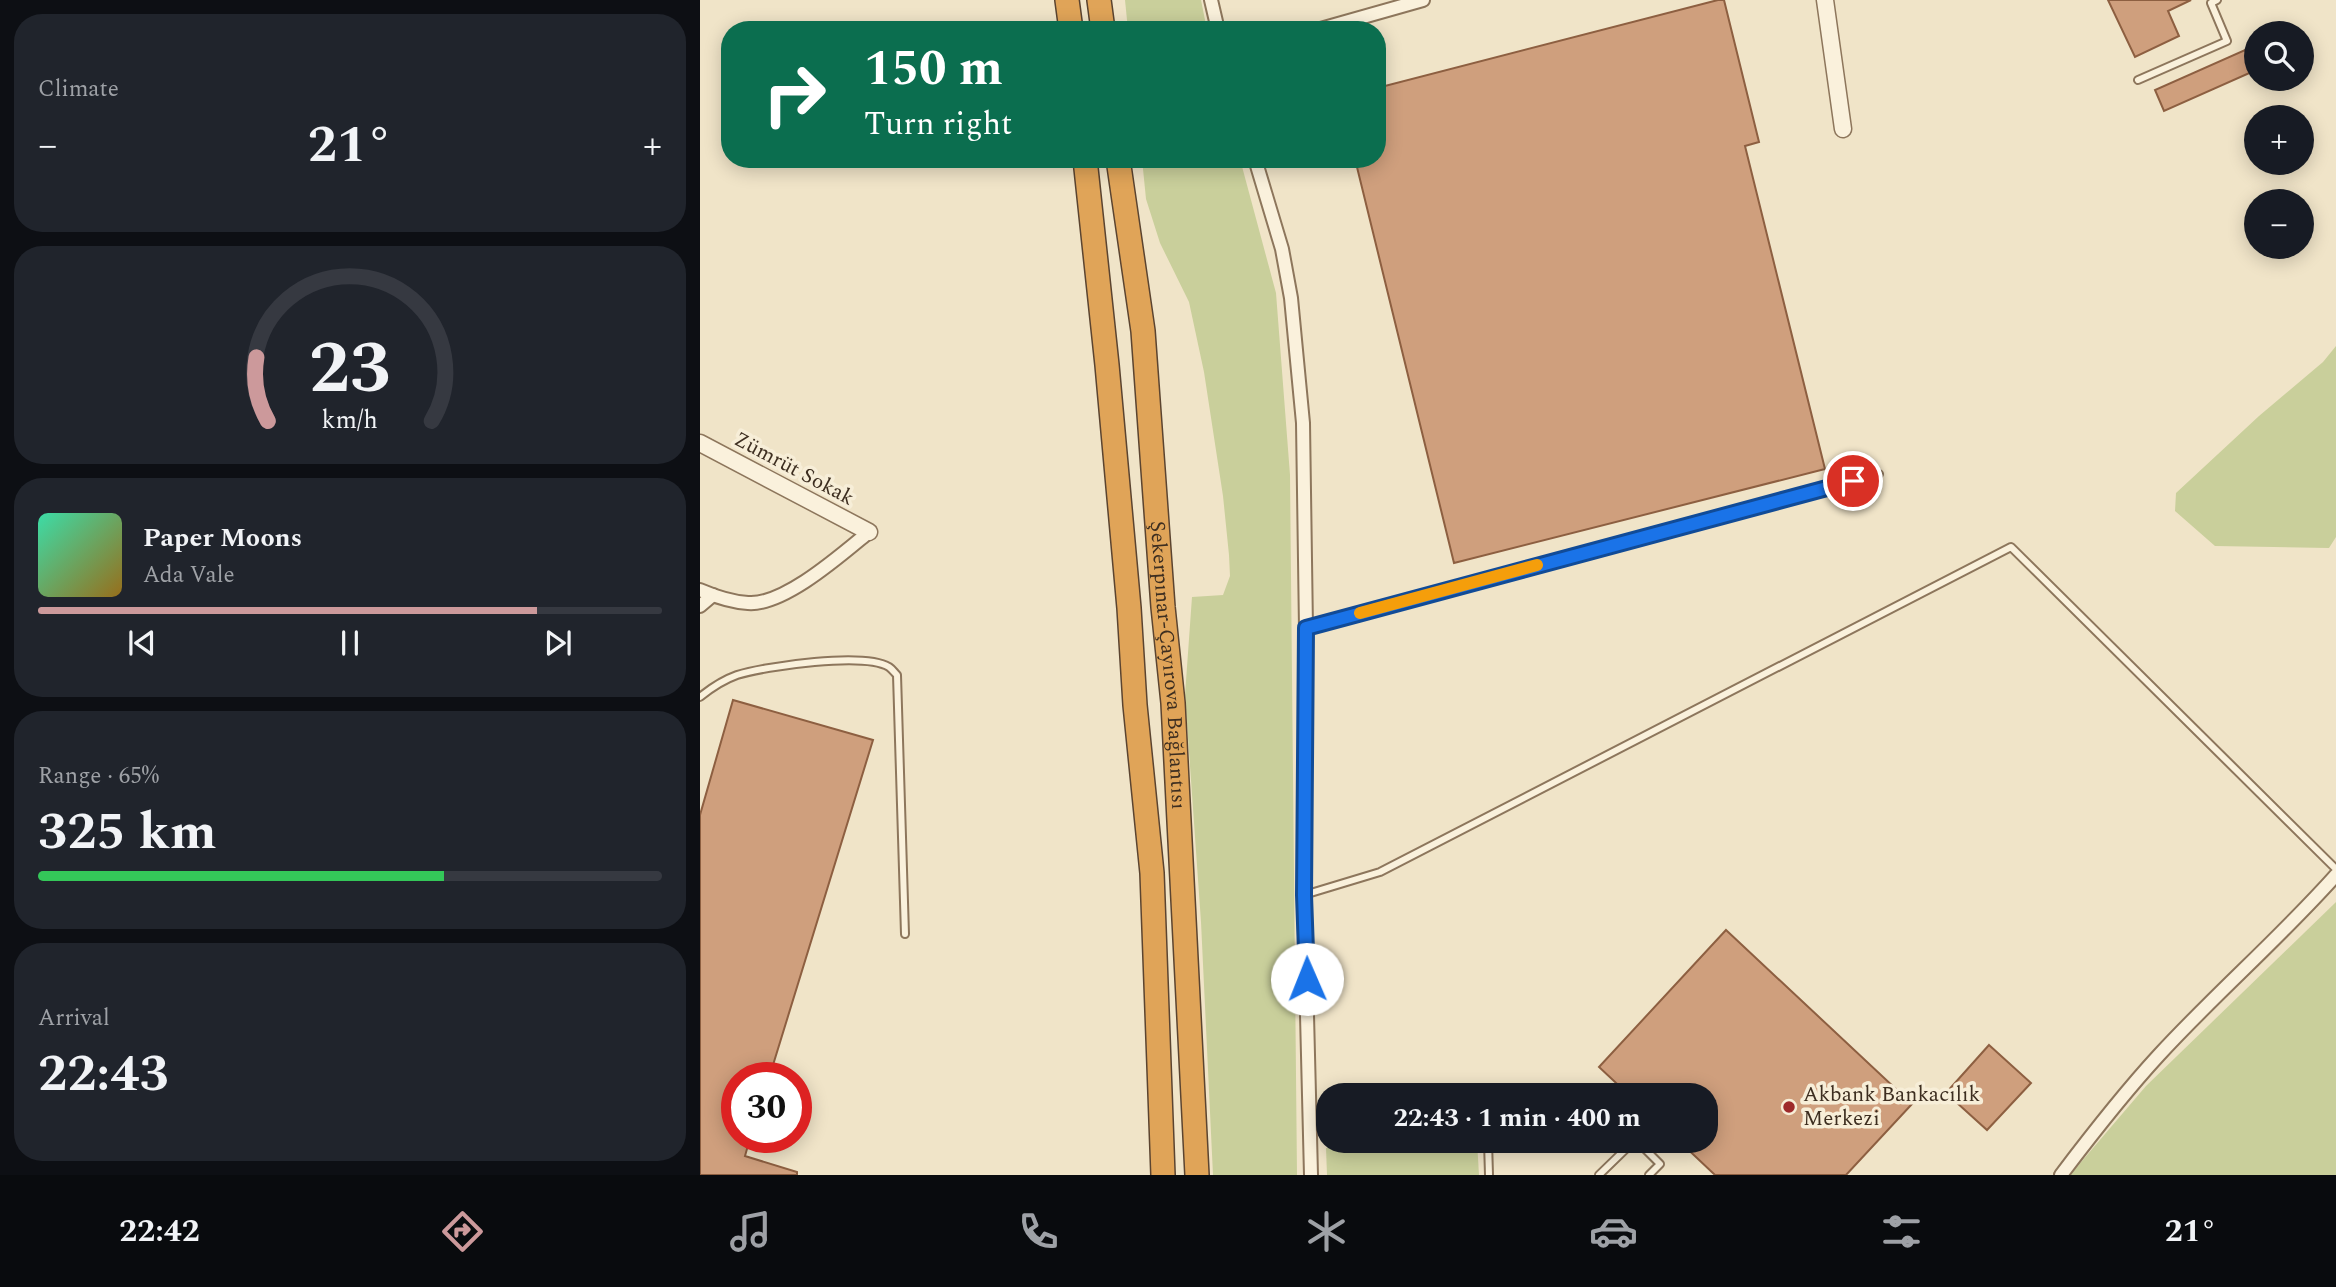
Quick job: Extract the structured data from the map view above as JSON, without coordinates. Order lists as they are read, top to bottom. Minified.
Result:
{"streets":{"highway":["Şekerpınar-Çayırova Bağlantısı"],"street":["Zümrüt Sokak"]},"places":["Akbank Bankacılık Merkezi"],"page":{"tile":["Climate",["Range · 65%","325 km"],["Arrival","22:43"]],"map_buttons":["+","−"],"turn":["150 m","Turn right"],"heat":["−","21°","+"],"song":["Paper Moons","Ada Vale"],"limit":"30","trip":"22:43 · 1 min · 400 m","tabs":["22:42","21°"],"gauge":["23","km/h"]}}
